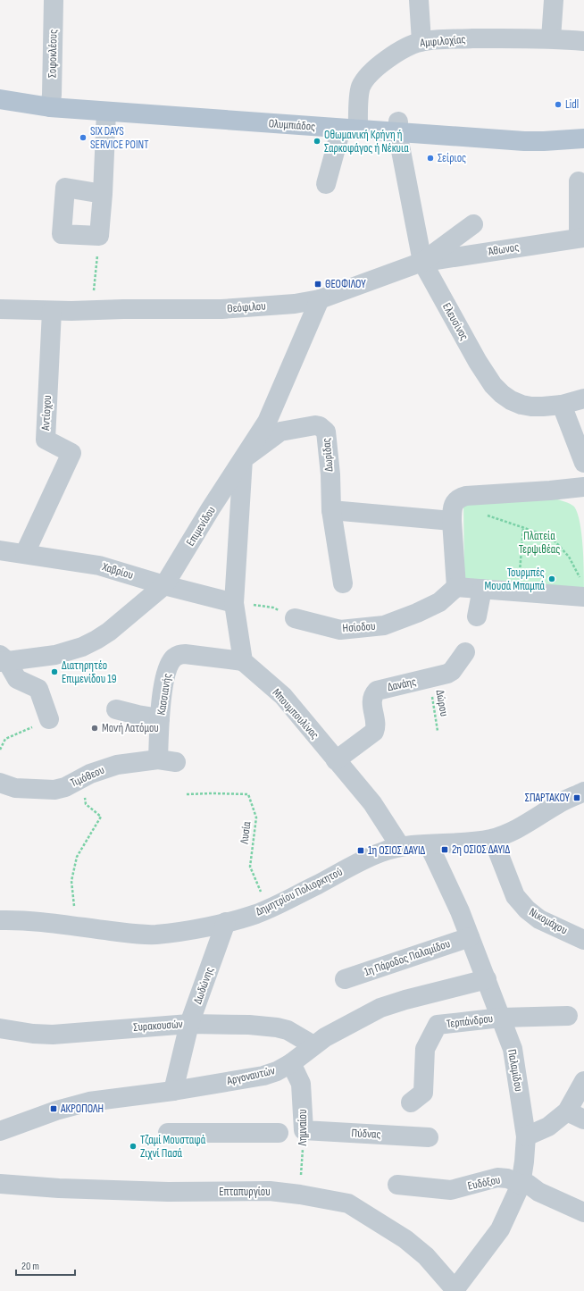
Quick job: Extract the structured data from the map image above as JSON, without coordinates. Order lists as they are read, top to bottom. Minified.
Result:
{"streets":{"main road":["Ολυμπιάδος"],"street":["Αμφιλοχίας","Σοφοκλέους","Άθωνος","Θεόφιλου","Ελευσίνος","Αντίοχου","Δωρίδας","Επιμενίδου","Χαβρίου","Ησίοδου","Δανάης","Κασσιανής","Μπουμπουλίνας","Τιμόθεου","Δημητρίου Πολιορκητού","Νικομάχου","1η Πάροδος Παλαμίδου","Δωδώνης","Τερπάνδρου","Συρακουσών","Παλαμίδου","Αργοναυτών","Λημναίου","Πύδνας","Ευδόξου","Επταπυργίου"],"path":["Δώρου","Λυσία"]},"crossings":[["Αμφιλοχίας","Ολυμπιάδος"],["Σοφοκλέους","Ολυμπιάδος"],["Ολυμπιάδος","Ελευσίνος"],["Άθωνος","Θεόφιλου"],["Άθωνος","Ελευσίνος"],["Θεόφιλου","Ελευσίνος"],["Θεόφιλου","Αντίοχου"],["Θεόφιλου","Επιμενίδου"],["Αντίοχου","Χαβρίου"],["Δωρίδας","Επιμενίδου"],["Επιμενίδου","Χαβρίου"],["Δανάης","Δώρου"],["Δανάης","Μπουμπουλίνας"],["Κασσιανής","Μπουμπουλίνας"],["Κασσιανής","Τιμόθεου"],["Μπουμπουλίνας","Δημητρίου Πολιορκητού"],["Δημητρίου Πολιορκητού","Νικομάχου"],["Δημητρίου Πολιορκητού","Δωδώνης"],["Δημητρίου Πολιορκητού","Παλαμίδου"],["1η Πάροδος Παλαμίδου","Παλαμίδου"],["Δωδώνης","Συρακουσών"],["Δωδώνης","Αργοναυτών"],["Τερπάνδρου","Παλαμίδου"],["Συρακουσών","Αργοναυτών"],["Παλαμίδου","Αργοναυτών"],["Παλαμίδου","Ευδόξου"],["Παλαμίδου","Επταπυργίου"],["Αργοναυτών","Λημναίου"],["Λημναίου","Πύδνας"],["Λημναίου","Επταπυργίου"]],"parks":["Πλατεία Τερψιθέας"],"places":{"other":["Lidl","SIX DAYS SERVICE POINT","Οθωμανική Κρήνη ή Σαρκοφάγος ή Νέκυια","Σείριος","Τουρμπές Μουσά Μπαμπά","Διατηρητέο Επιμενίδου 19","Μονή Λατόμου","Τζαμί Μουσταφά Ζιχνί Πασά"],"transit":["ΘΕΟΦΙΛΟΥ","ΣΠΑΡΤΑΚΟΥ","2η ΟΣΙΟΣ ΔΑΥΙΔ","1η ΟΣΙΟΣ ΔΑΥΙΔ","ΑΚΡΟΠΟΛΗ"]},"scale_bar":"20 m"}
